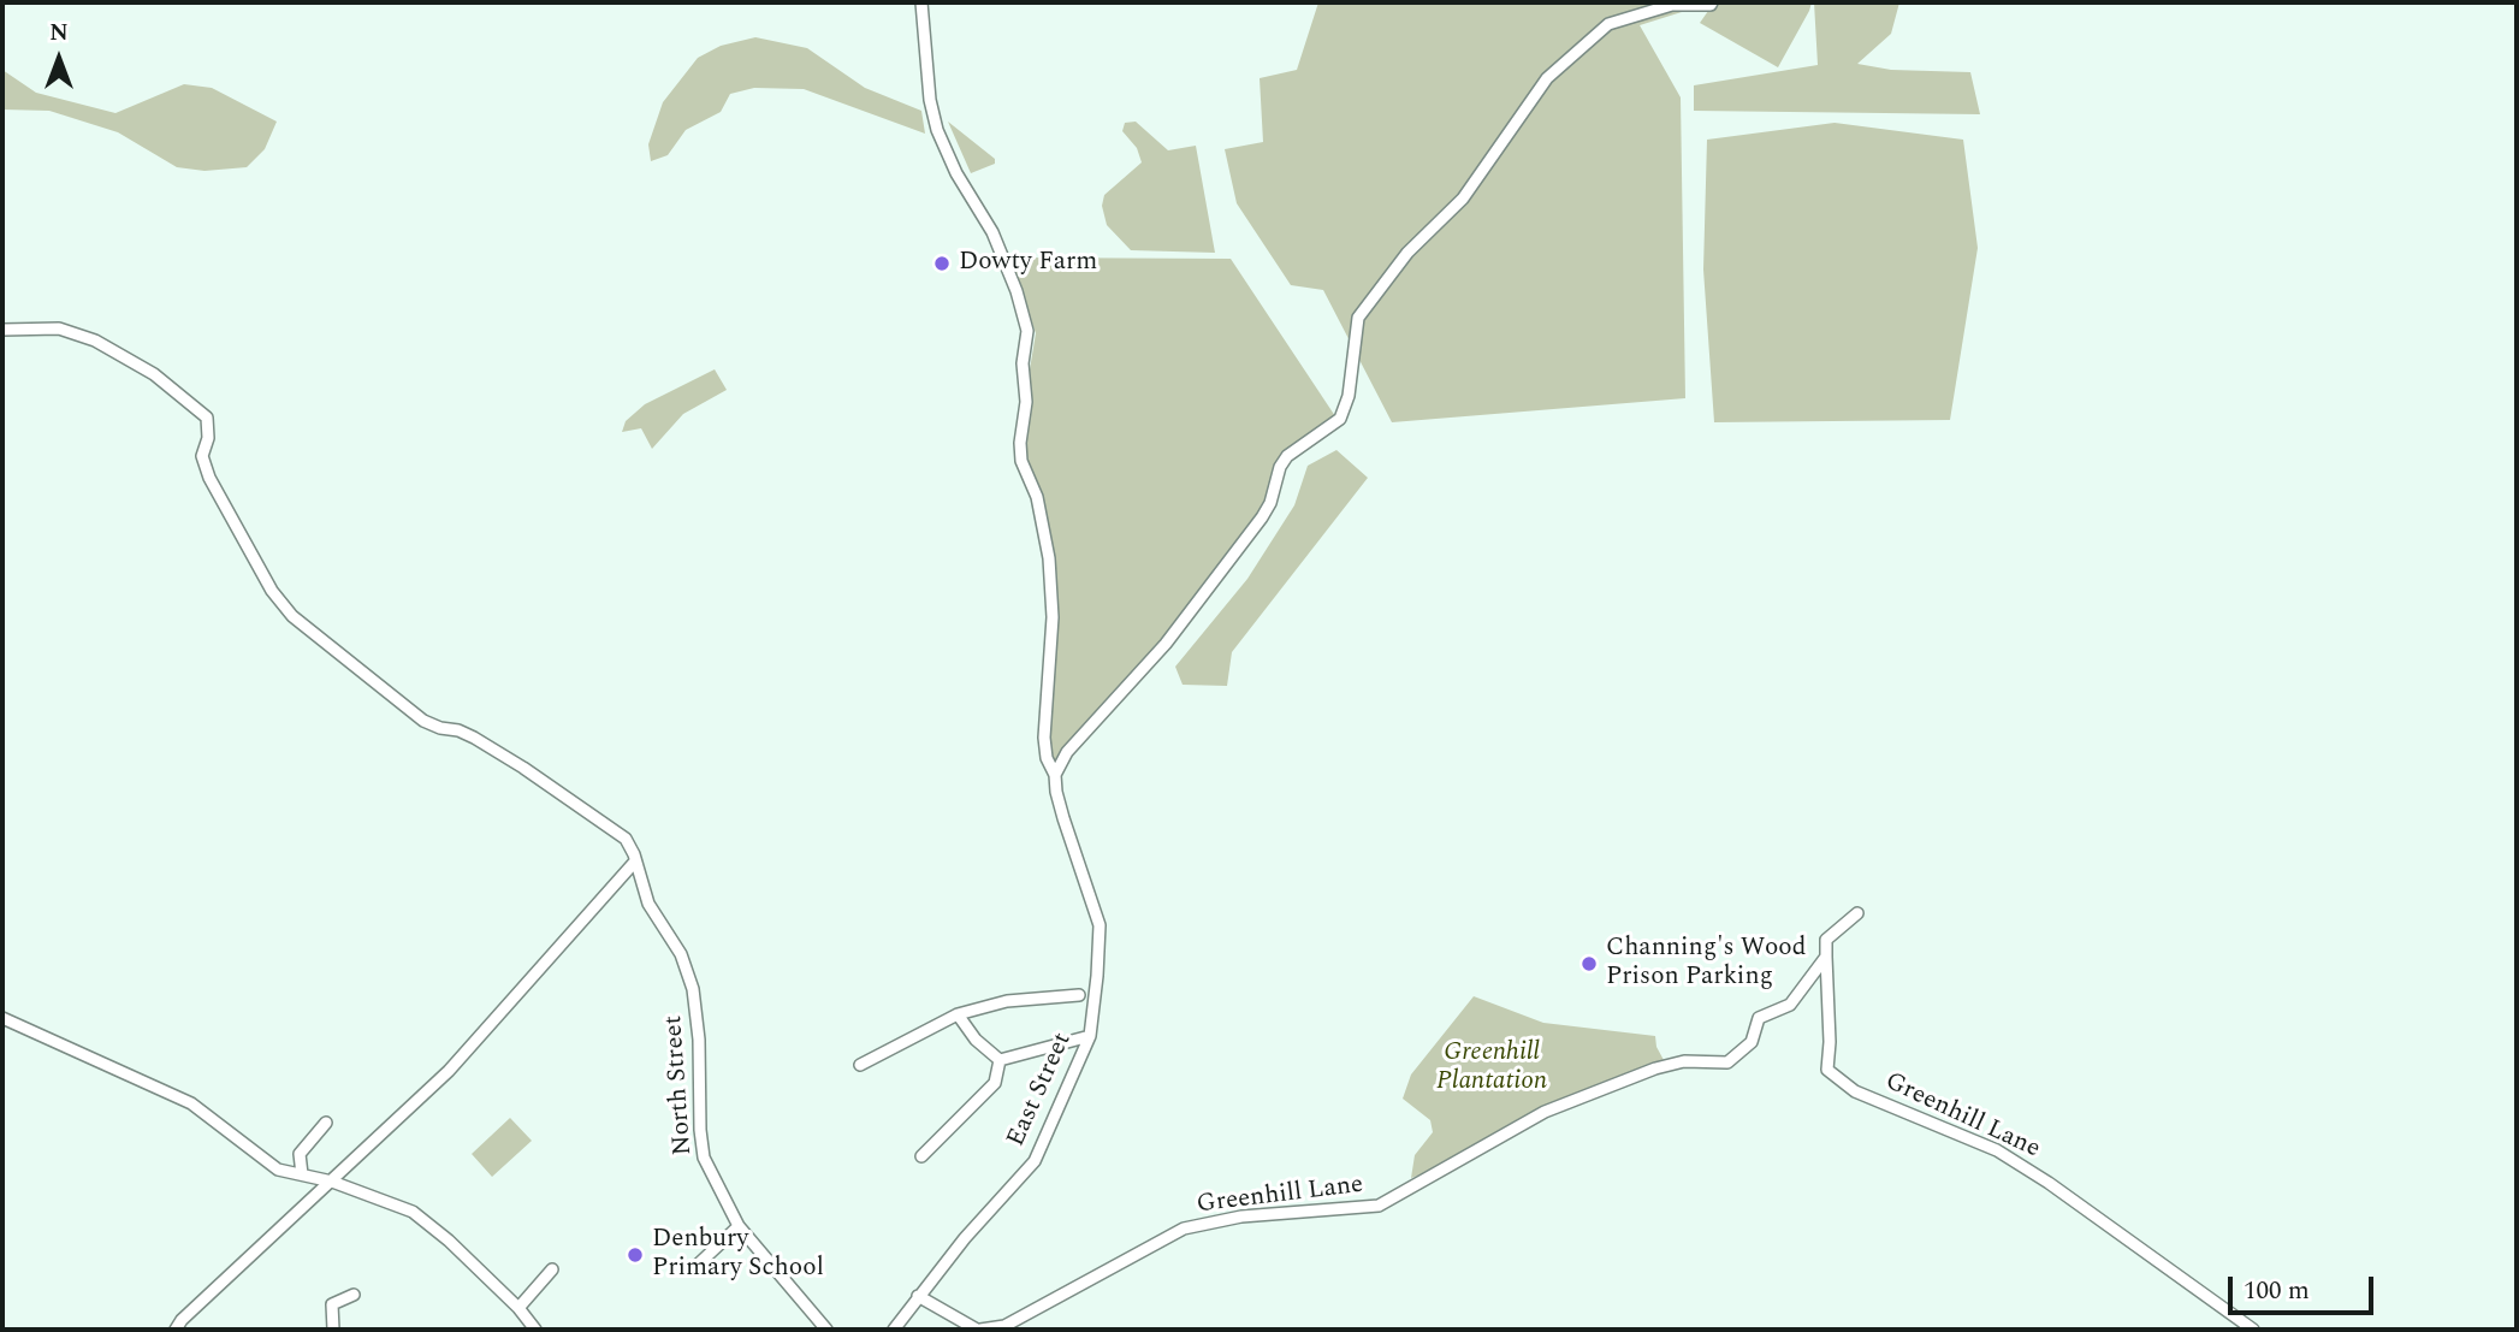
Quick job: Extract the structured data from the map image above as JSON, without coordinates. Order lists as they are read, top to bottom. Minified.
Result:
{"streets":{"street":["North Street","East Street","Greenhill Lane"]},"crossings":[["East Street","Greenhill Lane"]],"parks":["Greenhill Plantation"],"places":["Dowty Farm","Channing's Wood Prison Parking","Denbury Primary School"],"scale_bar":"100 m","north":"top"}
